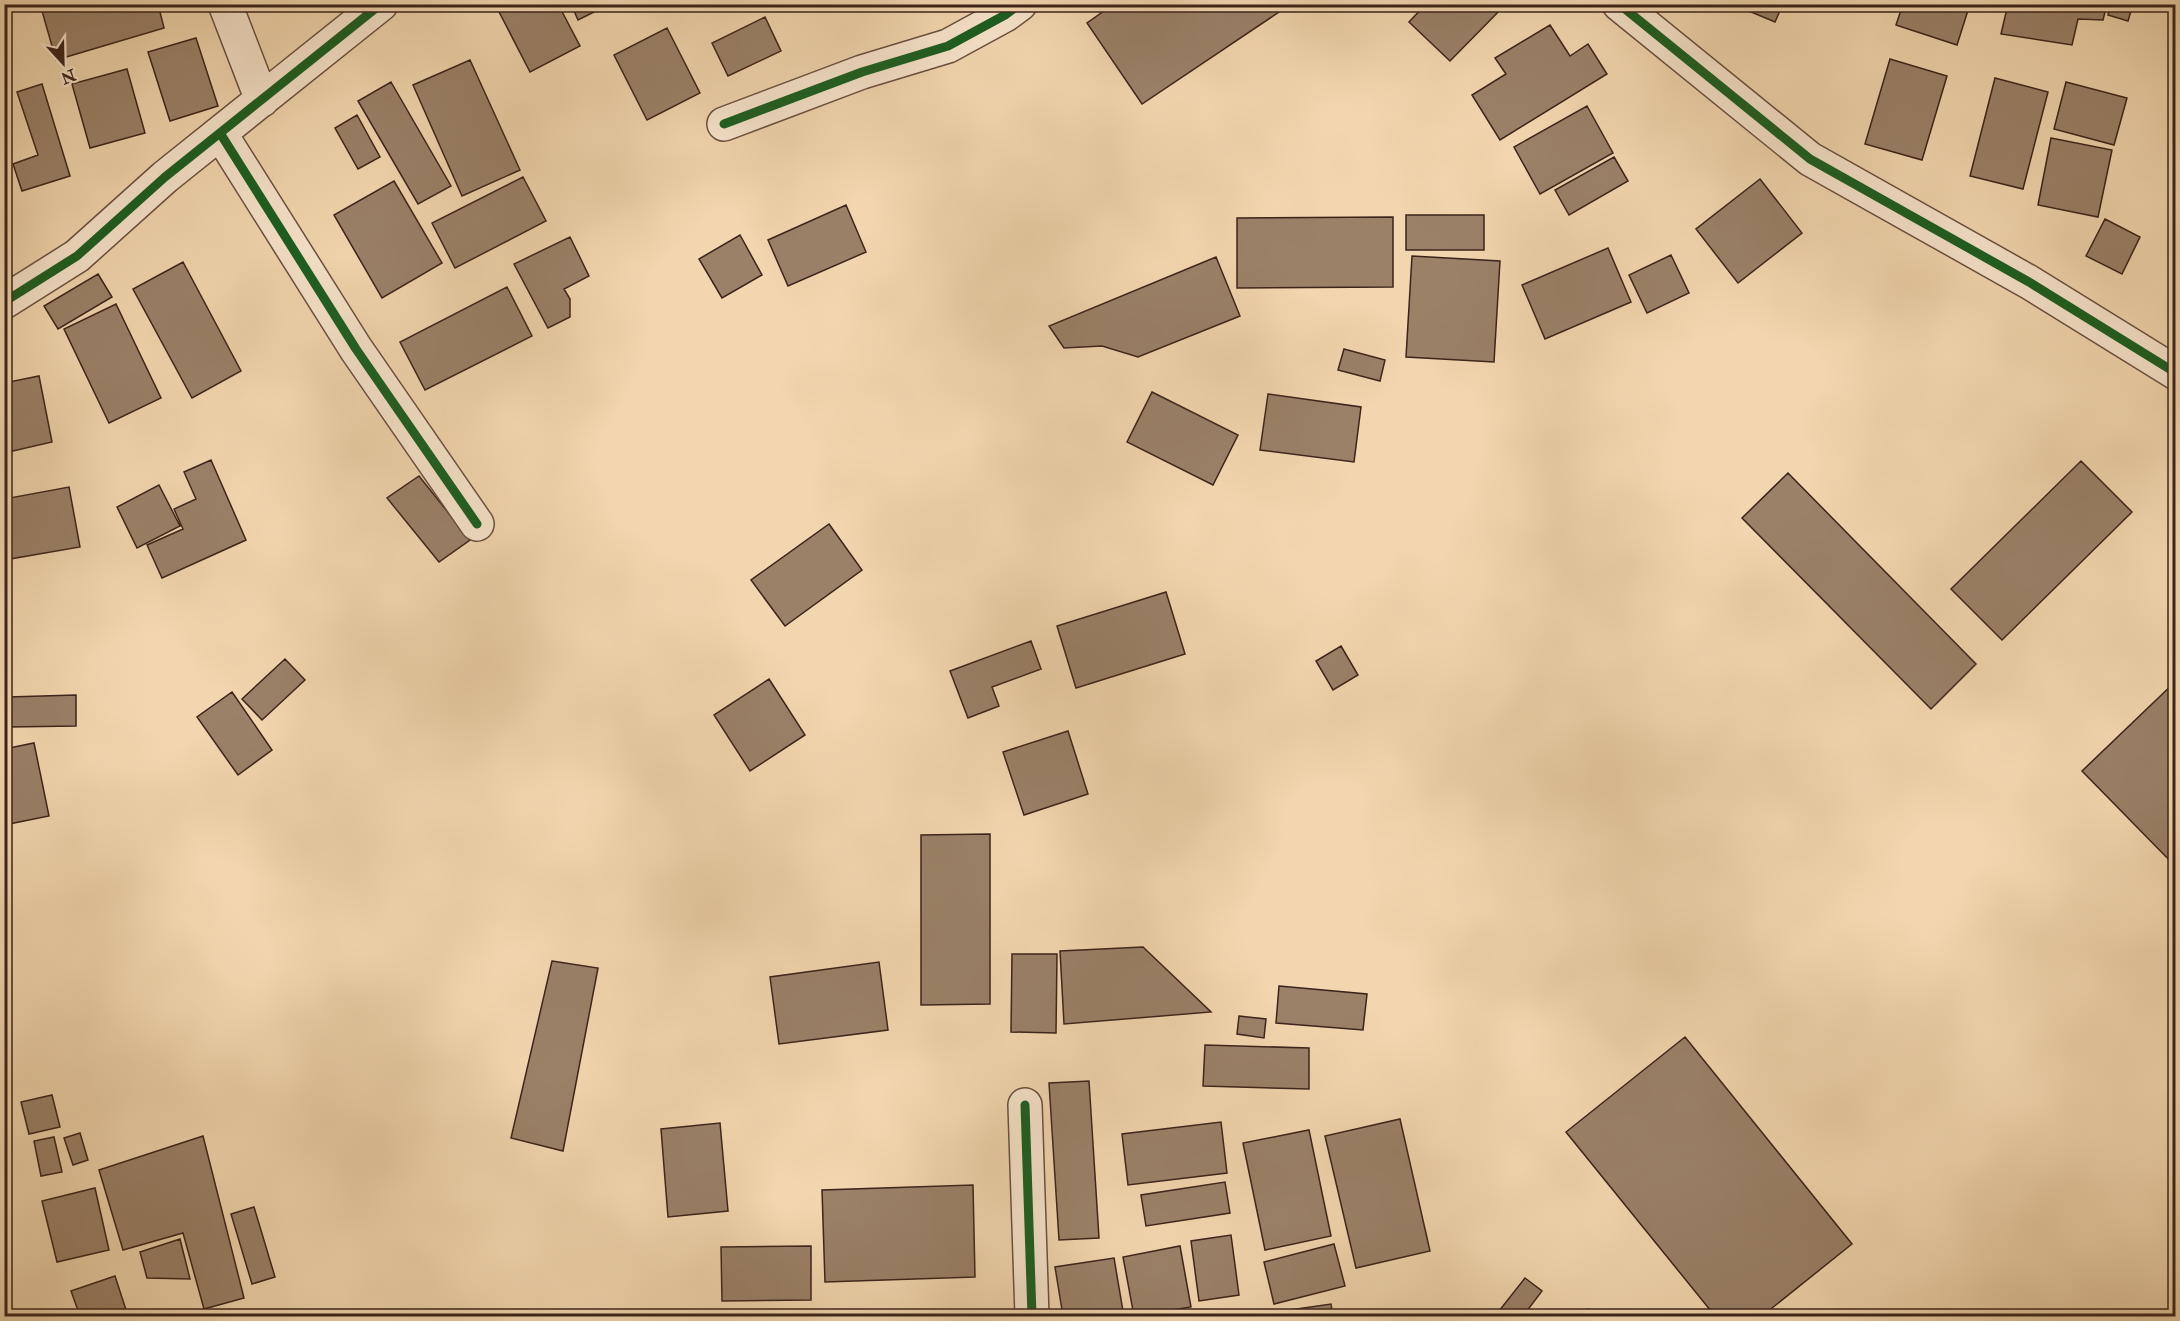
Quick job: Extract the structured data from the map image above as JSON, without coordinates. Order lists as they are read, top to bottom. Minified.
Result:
{"north":"bottom"}
